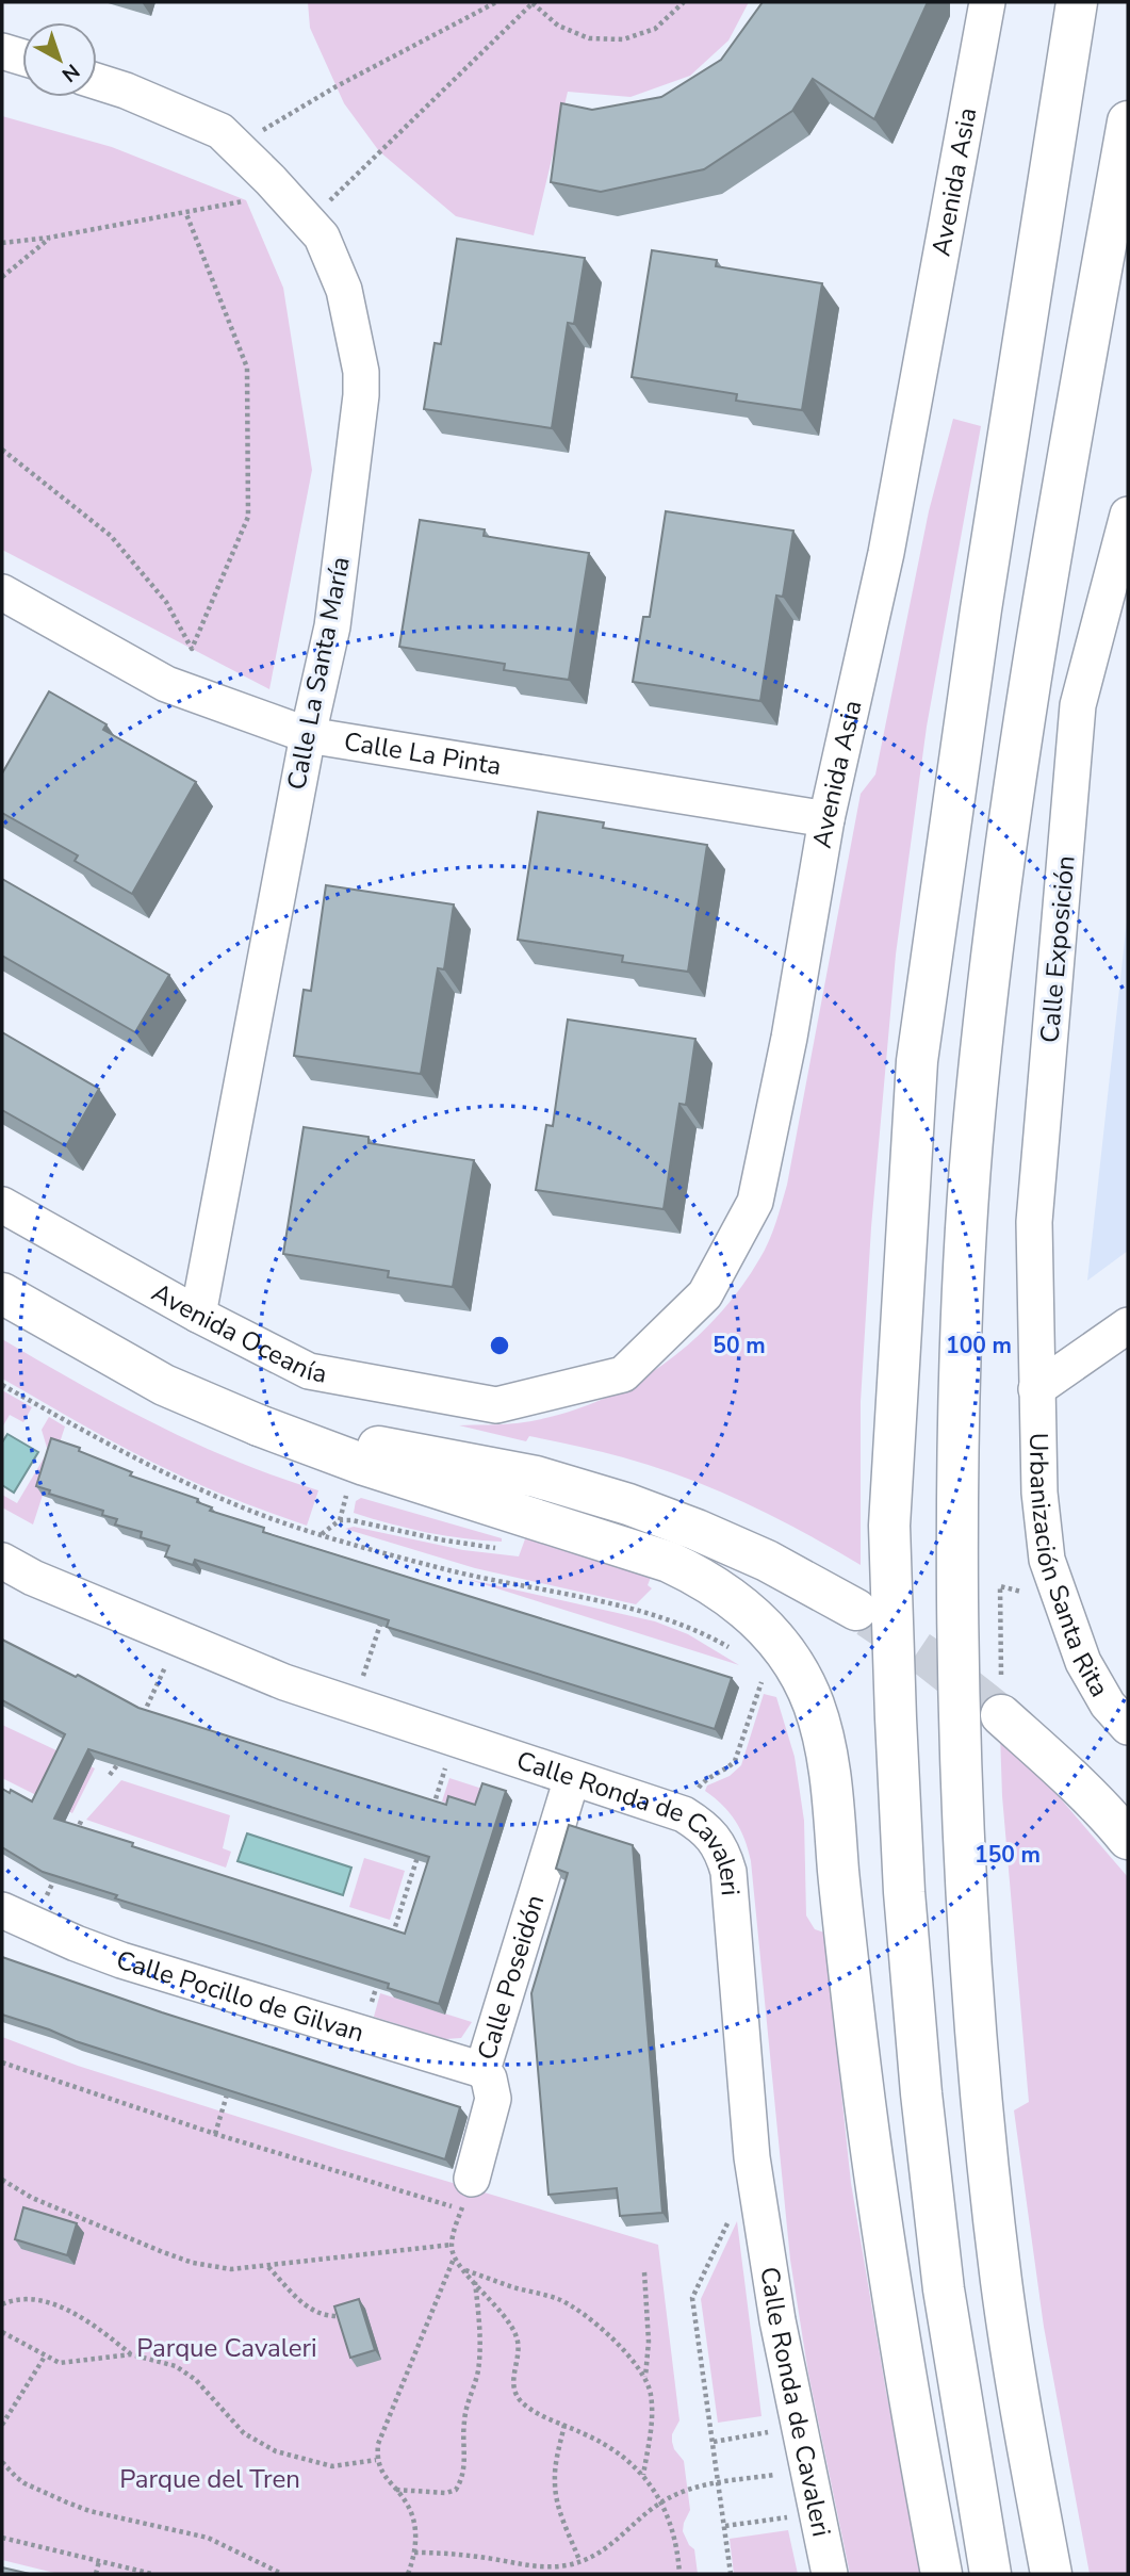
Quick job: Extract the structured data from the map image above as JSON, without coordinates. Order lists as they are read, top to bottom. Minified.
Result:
{"streets":{"street":["Avenida Asia","Calle La Santa María","Calle La Pinta","Calle Exposición","Avenida Oceanía","Urbanización Santa Rita","Calle Ronda de Cavaleri","Calle Poseidón","Calle Pocillo de Gilvan"]},"crossings":[["Avenida Asia","Calle La Pinta"],["Avenida Asia","Avenida Oceanía"],["Calle La Santa María","Calle La Pinta"],["Calle La Santa María","Avenida Oceanía"],["Calle Exposición","Urbanización Santa Rita"],["Calle Ronda de Cavaleri","Calle Poseidón"],["Calle Poseidón","Calle Pocillo de Gilvan"]],"parks":["Parque Cavaleri","Parque del Tren"],"north":"bottom right","rings":["50 m","100 m","150 m"]}
